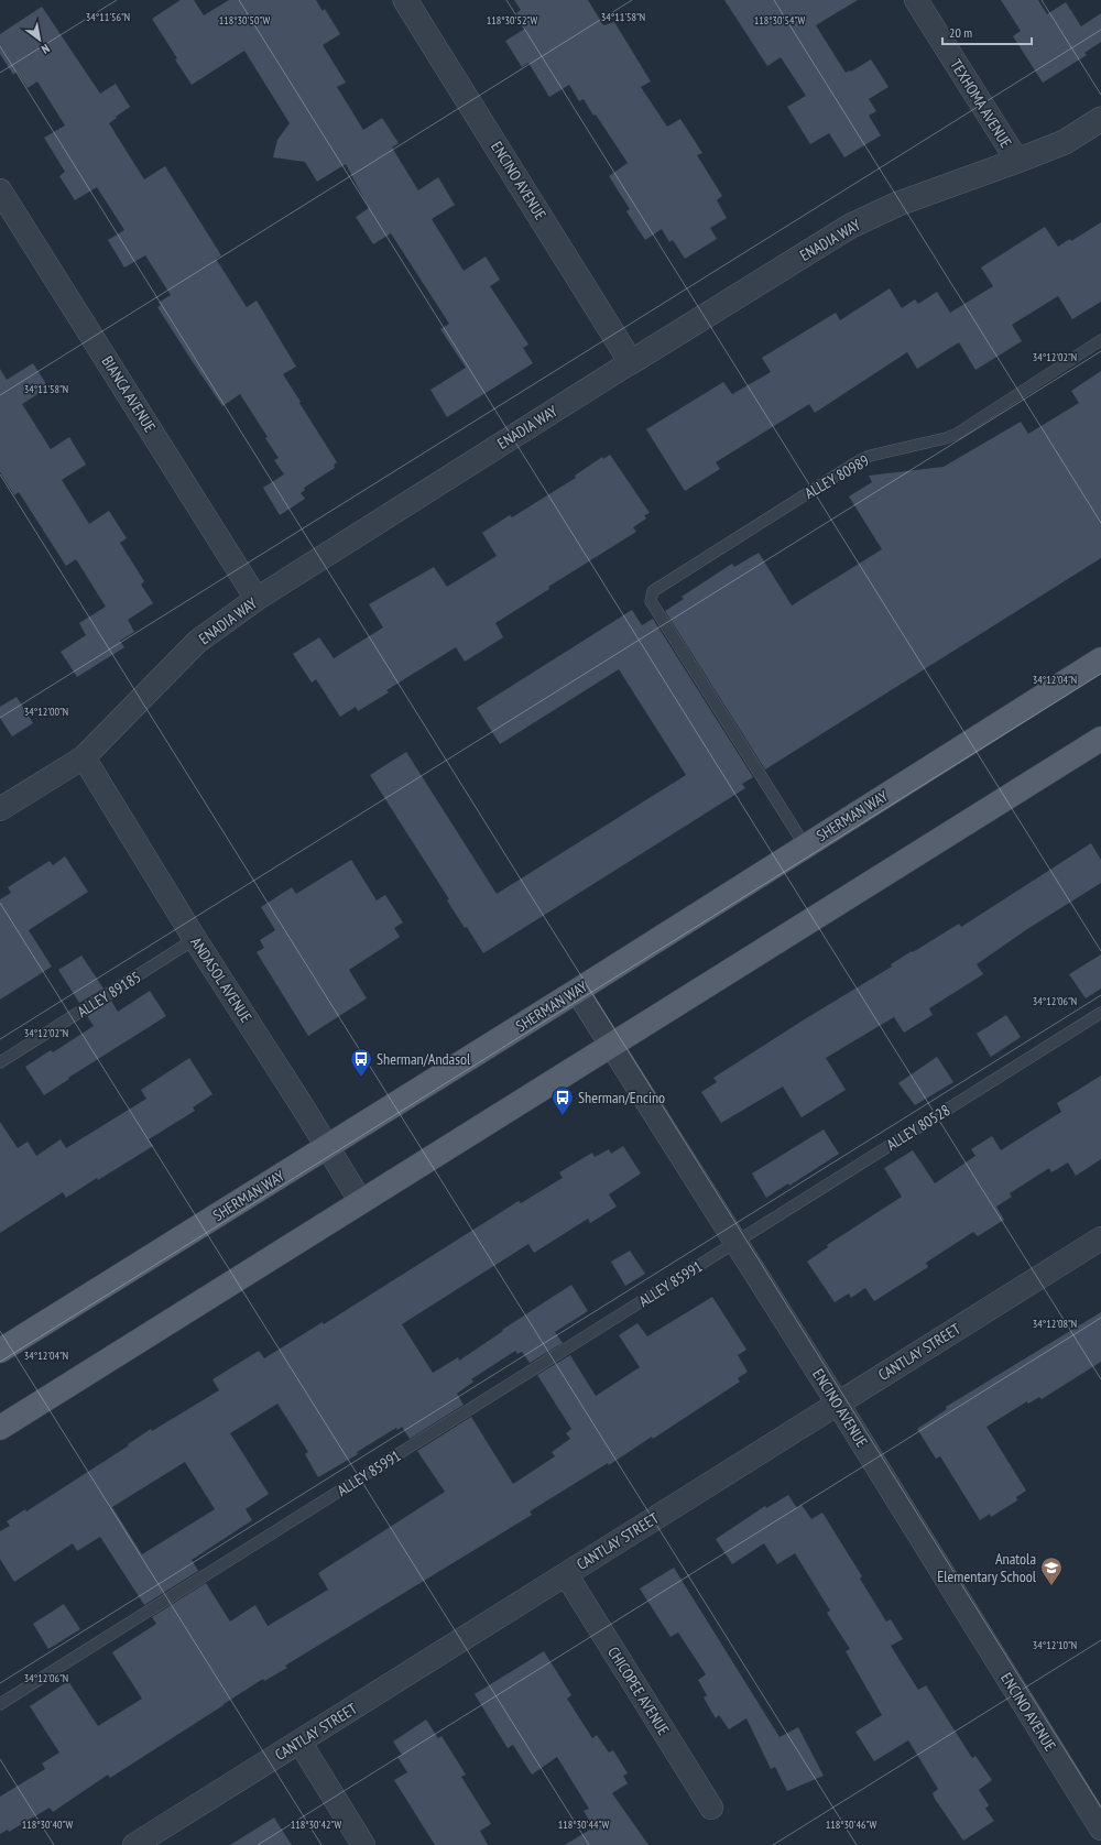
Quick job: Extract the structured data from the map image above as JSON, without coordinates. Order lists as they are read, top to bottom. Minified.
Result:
{"streets":{"main road":["SHERMAN WAY"],"street":["TEXHOMA AVENUE","ENCINO AVENUE","ENADIA WAY","BIANCA AVENUE","ANDASOL AVENUE","CANTLAY STREET","CHICOPEE AVENUE"],"lane":["ALLEY 80989","ALLEY 89185","ALLEY 80528","ALLEY 85991"]},"crossings":[["TEXHOMA AVENUE","ENADIA WAY"],["ENCINO AVENUE","ENADIA WAY"],["ENCINO AVENUE","SHERMAN WAY"],["ENCINO AVENUE","ALLEY 80528"],["ENCINO AVENUE","ALLEY 85991"],["ENCINO AVENUE","CANTLAY STREET"],["ENADIA WAY","BIANCA AVENUE"],["ENADIA WAY","ANDASOL AVENUE"],["ALLEY 80989","SHERMAN WAY"],["SHERMAN WAY","ANDASOL AVENUE"],["ANDASOL AVENUE","ALLEY 89185"],["ALLEY 80528","ALLEY 85991"],["CANTLAY STREET","CHICOPEE AVENUE"]],"places":{"bus stop":["Sherman/Andasol","Sherman/Encino"],"school or university":["Anatola Elementary School"]},"scale_bar":"20 m","north":"bottom right","coordinates":["34°11'56\"N","34°11'58\"N","118°30'50\"W","118°30'52\"W","118°30'54\"W","34°12'02\"N","34°12'04\"N","34°12'00\"N","34°12'06\"N","34°12'08\"N","34°12'10\"N","118°30'40\"W","118°30'42\"W","118°30'44\"W","118°30'46\"W"]}
